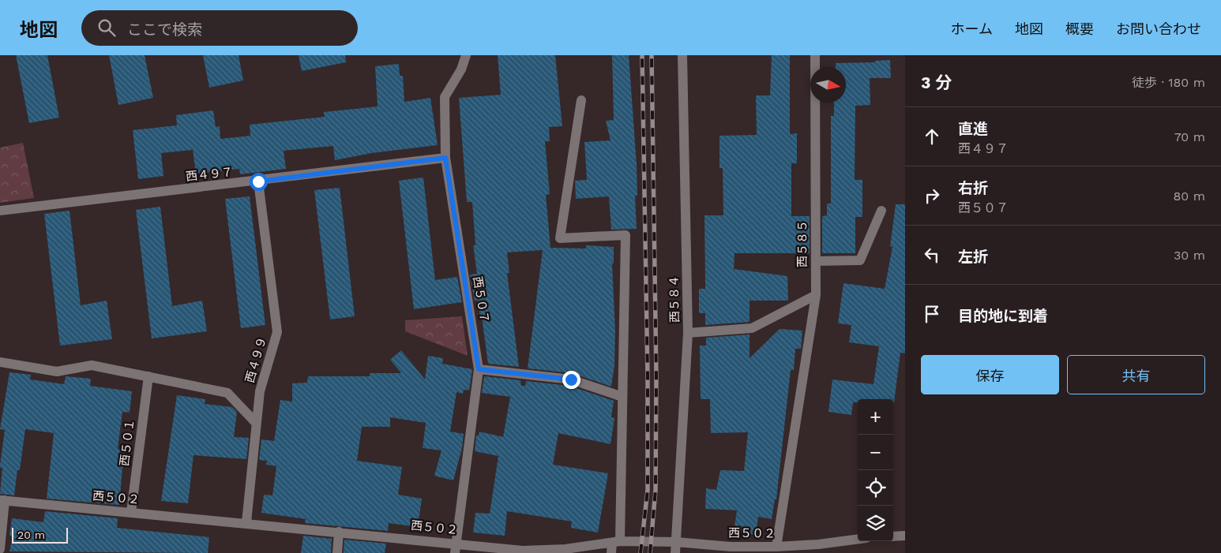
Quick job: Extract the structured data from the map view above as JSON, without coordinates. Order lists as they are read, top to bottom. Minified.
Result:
{"streets":{"street":["西４９７","西５８５","西５８４","西５０７","西４９９","西５０１","西５０２"]},"crossings":[["西４９７","西５０７"],["西４９７","西４９９"],["西５８５","西５０２"],["西５８４","西５０２"],["西５０７","西５０２"],["西４９９","西５０２"],["西５０１","西５０２"]],"scale_bar":"20 m","north":"right","page":{"header":"地図","search":"ここで検索","nav":["ホーム","地図","概要","お問い合わせ"],"heading":["3 分","徒歩 · 180 m"],"list":[["直進","西４９７","70 m"],["右折","西５０７","80 m"],["左折","30 m"],"目的地に到着"],"buttons":["保存","共有"],"map_buttons":["+","−"],"scale":"20 m"}}
